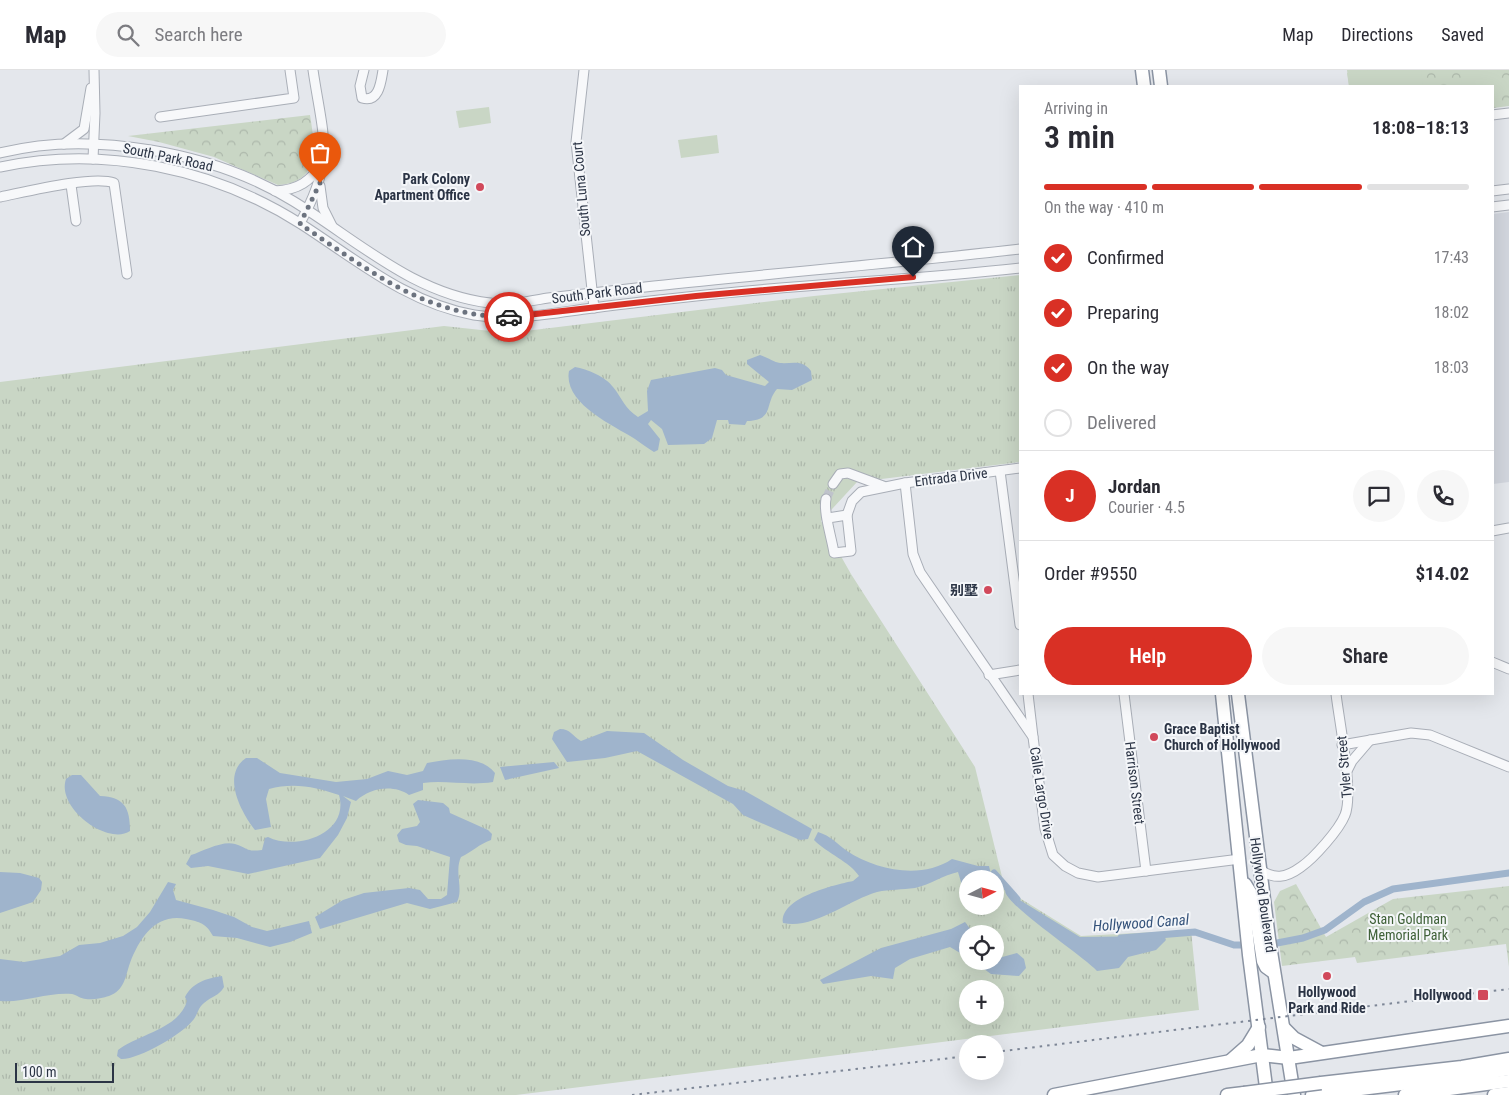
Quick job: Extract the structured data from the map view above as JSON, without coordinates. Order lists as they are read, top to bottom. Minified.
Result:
{"streets":{"highway":["Hollywood Boulevard"],"street":["South Park Road","South Luna Court","Entrada Drive","Tyler Street","Harrison Street","Calle Largo Drive"]},"crossings":[["South Park Road","South Luna Court"],["Entrada Drive","Calle Largo Drive"],["Tyler Street","Hollywood Boulevard"],["Harrison Street","Calle Largo Drive"],["Calle Largo Drive","Hollywood Boulevard"]],"water":["Hollywood Canal"],"parks":["Stan Goldman Memorial Park"],"places":{"other":["Park Colony Apartment Office","别墅","Grace Baptist Church of Hollywood","Hollywood Park and Ride"],"transit":["Hollywood"]},"scale_bar":"100 m","north":"right","page":{"header":"Map","search":"Search here","nav":["Map","Directions","Saved"],"heading":["3 min","Arriving in","18:08–18:13"],"panel":["Jordan","Courier · 4.5","Order #9550","$14.02"],"bar":"On the way · 410 m","list":[["Confirmed","17:43"],["Preparing","18:02"],["On the way","18:03"],"Delivered"],"round":"J","buttons":["Help","Share"],"map_buttons":["+","−"],"scale":"100 m"}}
